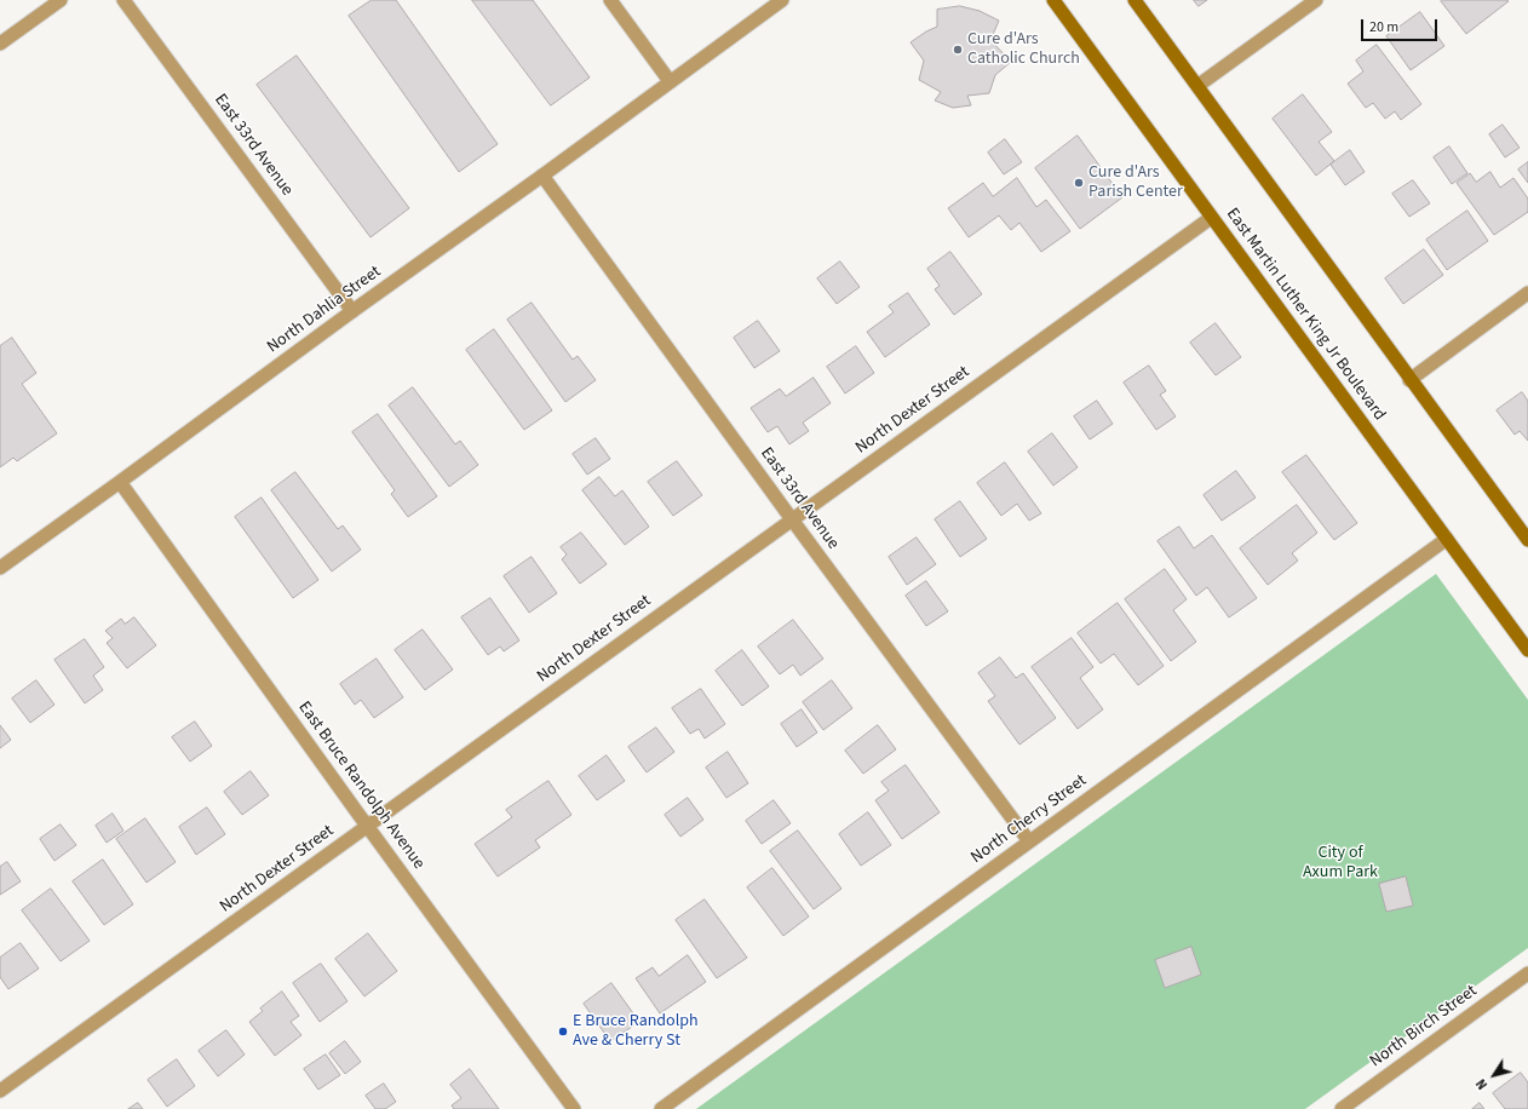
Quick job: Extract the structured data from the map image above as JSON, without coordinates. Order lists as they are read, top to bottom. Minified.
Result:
{"streets":{"main road":["East Martin Luther King Jr Boulevard"],"street":["East 33rd Avenue","North Dahlia Street","North Dexter Street","East Bruce Randolph Avenue","North Cherry Street","North Birch Street"]},"crossings":[["East 33rd Avenue","North Dahlia Street"],["East 33rd Avenue","North Dexter Street"],["East 33rd Avenue","North Cherry Street"],["North Dahlia Street","East Bruce Randolph Avenue"],["East Martin Luther King Jr Boulevard","North Dexter Street"],["East Martin Luther King Jr Boulevard","North Cherry Street"],["North Dexter Street","East Bruce Randolph Avenue"]],"parks":["City of Axum Park"],"places":["Cure d'Ars Catholic Church","Cure d'Ars Parish Center","E Bruce Randolph Ave & Cherry St"],"scale_bar":"20 m","north":"bottom left"}
